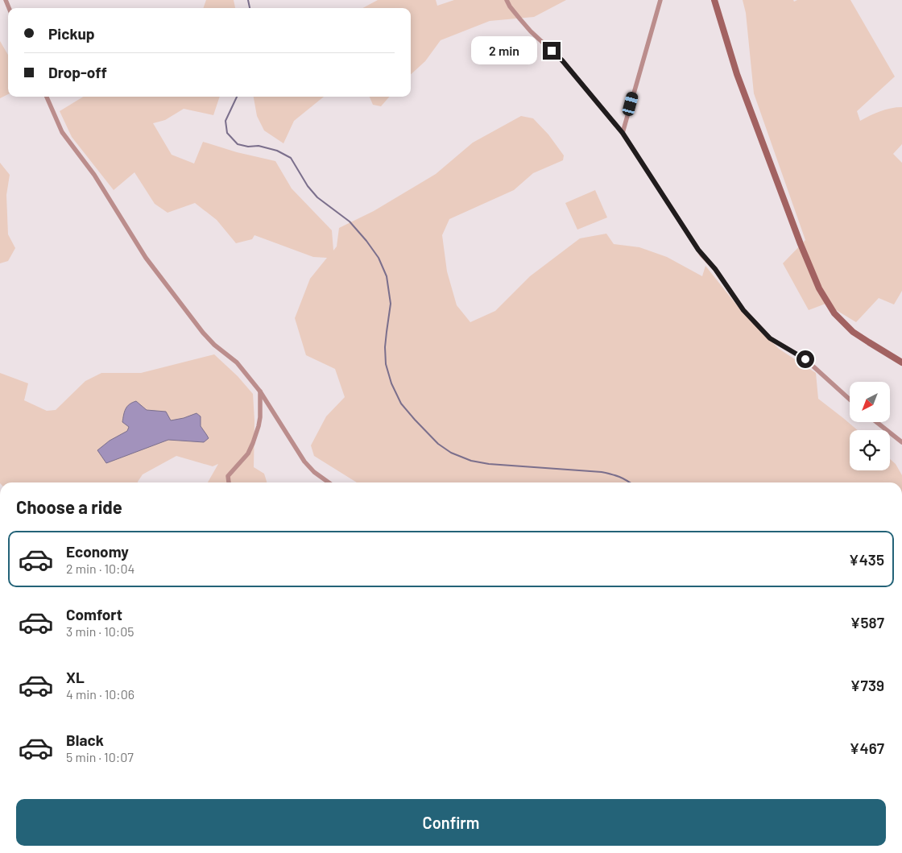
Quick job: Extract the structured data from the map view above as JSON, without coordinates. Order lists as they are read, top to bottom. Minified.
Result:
{"north":"bottom left","page":{"banner":["Pickup","Drop-off"],"bubble":"2 min","heading":"Choose a ride","list":[{"name":"Economy","note":"2 min · 10:04","value":"¥435"},{"name":"Comfort","note":"3 min · 10:05","value":"¥587"},{"name":"XL","note":"4 min · 10:06","value":"¥739"},{"name":"Black","note":"5 min · 10:07","value":"¥467"}],"buttons":"Confirm"}}
